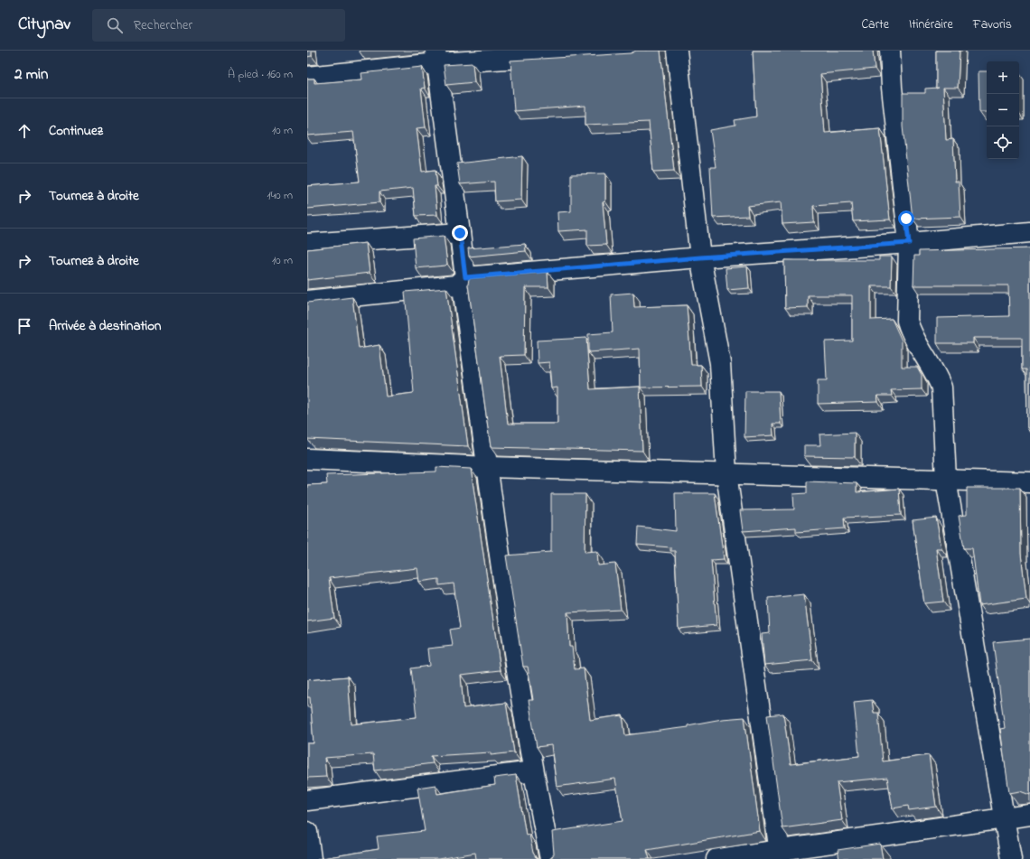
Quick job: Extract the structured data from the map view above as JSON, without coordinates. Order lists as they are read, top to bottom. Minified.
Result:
{"page":{"header":"Citynav","search":"Rechercher","nav":["Carte","Itinéraire","Favoris"],"heading":["2 min","À pied · 160 m"],"map_buttons":["+","−"],"list":[["Continuez","10 m"],["Tournez à droite","140 m"],["Tournez à droite","10 m"],"Arrivée à destination"]}}
